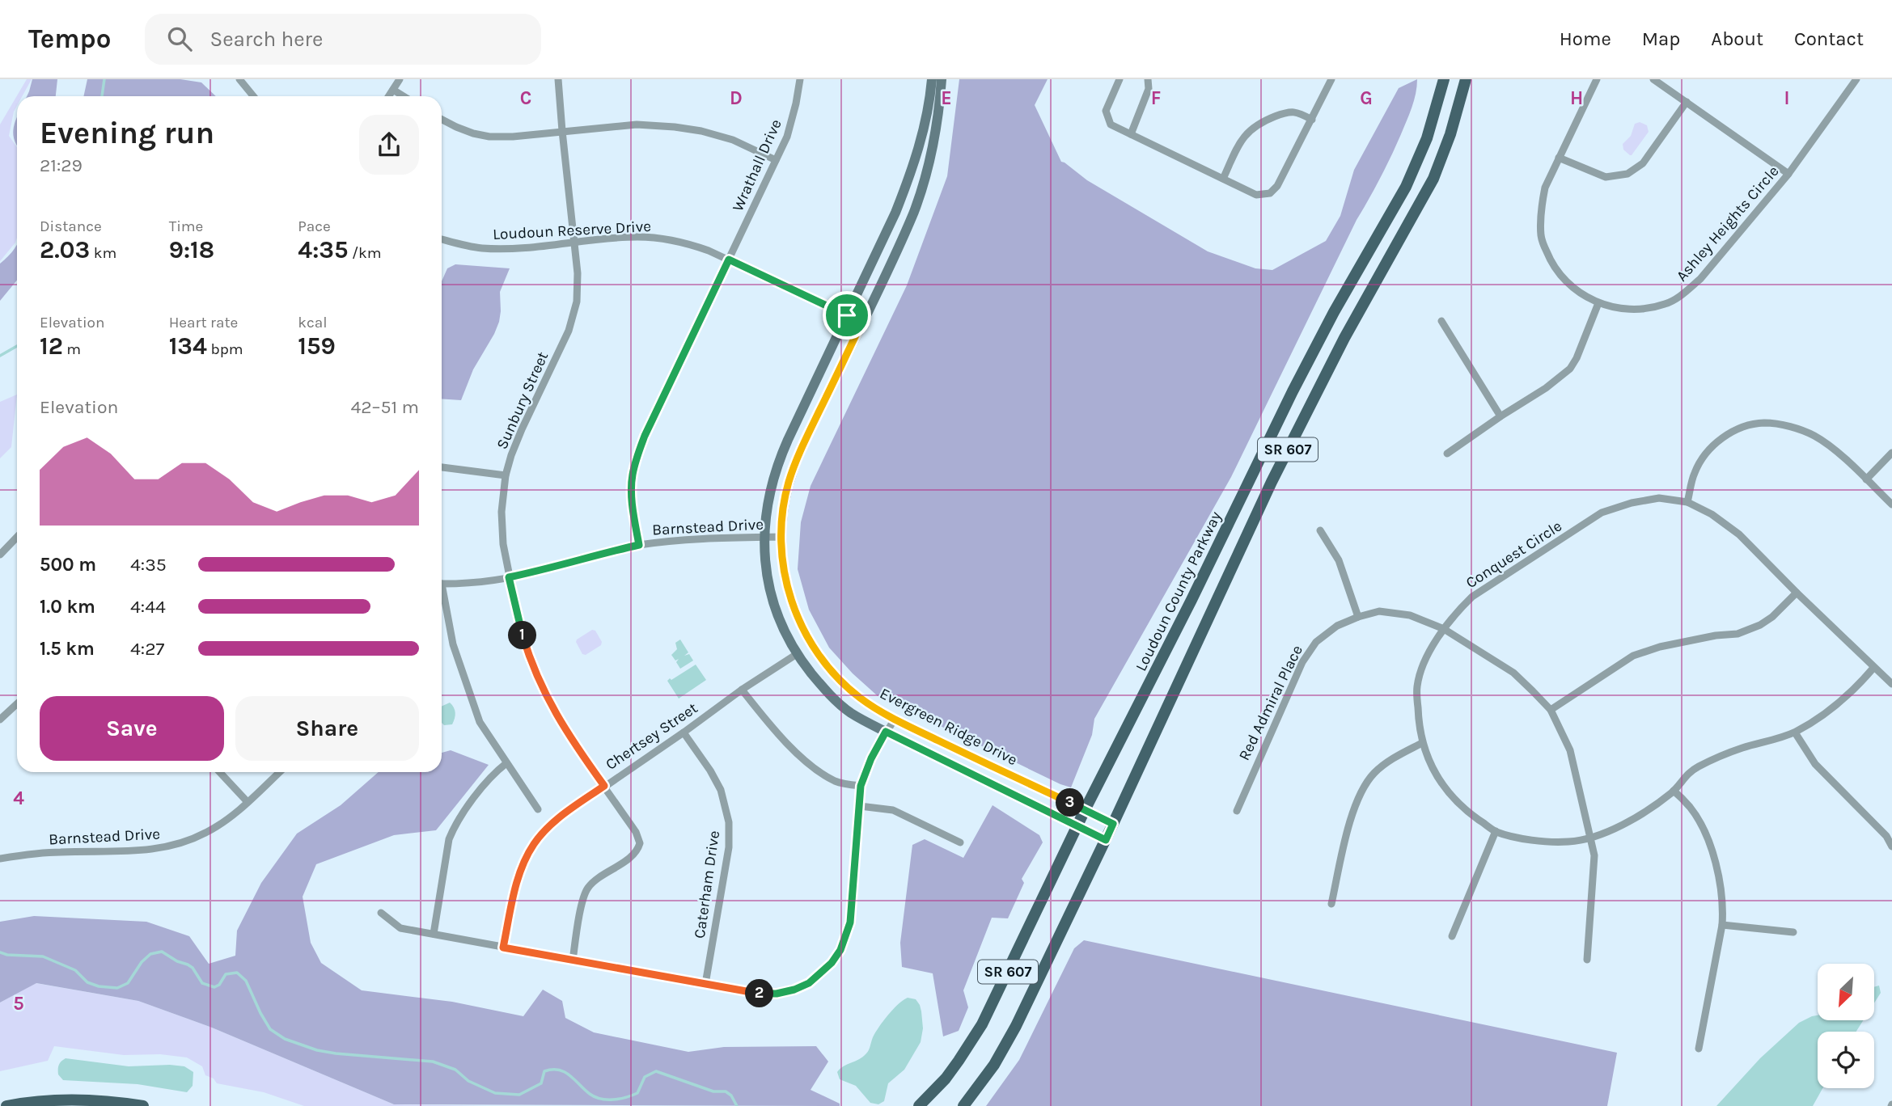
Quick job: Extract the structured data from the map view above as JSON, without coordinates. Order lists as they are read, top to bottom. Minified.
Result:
{"streets":{"main road":["SR 607","Loudoun County Parkway"],"street":["Wrathall Drive","Ashley Heights Circle","Loudoun Reserve Drive","Sunbury Street","Barnstead Drive","Conquest Circle","Red Admiral Place","Evergreen Ridge Drive","Chertsey Street","Caterham Drive"]},"crossings":[["Wrathall Drive","Loudoun Reserve Drive"],["Wrathall Drive","Barnstead Drive"],["Loudoun Reserve Drive","Sunbury Street"],["Loudoun Reserve Drive","Evergreen Ridge Drive"],["Sunbury Street","Barnstead Drive"],["Sunbury Street","Chertsey Street"],["SR 607","Evergreen Ridge Drive"],["Barnstead Drive","Evergreen Ridge Drive"],["Conquest Circle","Red Admiral Place"],["Loudoun County Parkway","Evergreen Ridge Drive"],["Evergreen Ridge Drive","Chertsey Street"],["Chertsey Street","Caterham Drive"]],"north":"bottom left","page":{"header":"Tempo","search":"Search here","nav":["Home","Map","About","Contact"],"heading":["Evening run","21:29"],"stats":[["Distance","2.03 km"],["Time","9:18"],["Pace","4:35 /km"],["Elevation","12 m"],["Heart rate","134 bpm"],["kcal","159"]],"chart":["Elevation","42–51 m"],"list":[{"name":"500 m","note":"4:35"},{"name":"1.0 km","note":"4:44"},{"name":"1.5 km","note":"4:27"}],"pins":["1","3","2"],"buttons":["Save","Share"]},"grid":{"columns":["C","D","E","F","G","H","I"],"rows":["4","5"]}}
